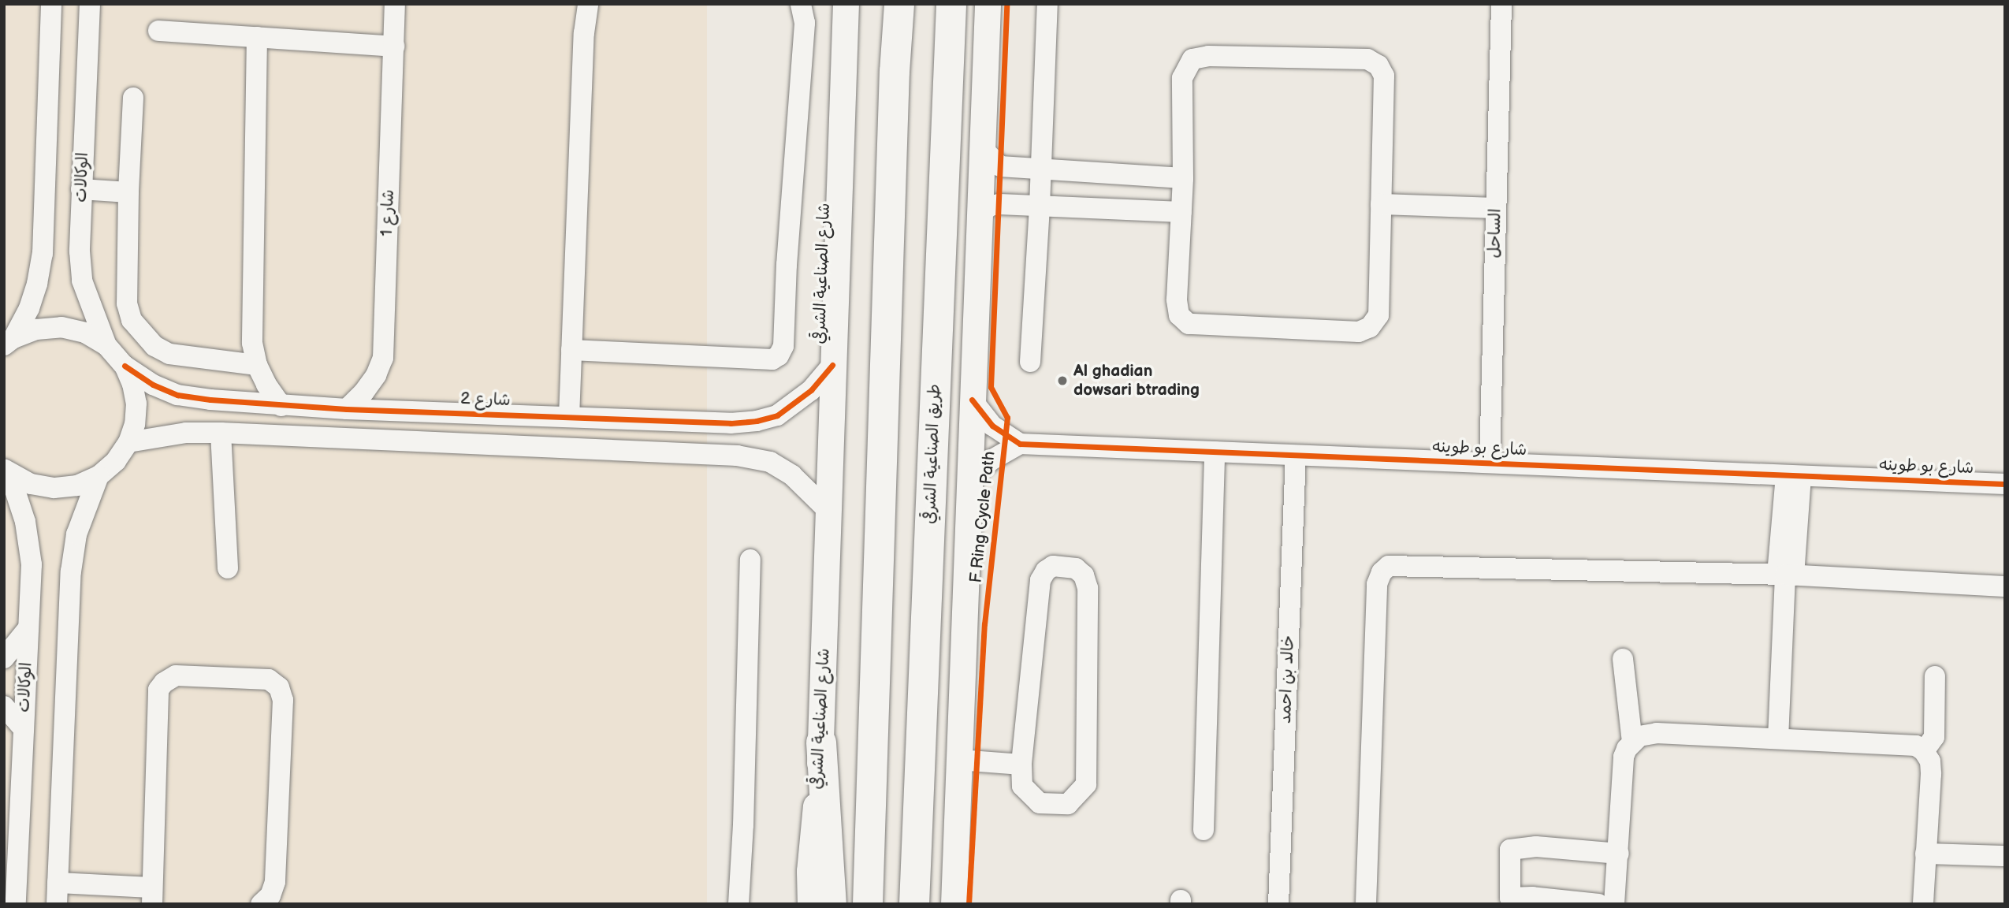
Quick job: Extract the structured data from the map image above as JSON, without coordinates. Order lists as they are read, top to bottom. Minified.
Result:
{"streets":{"highway":["طريق الصناعية الشرقي"],"main road":["شارع الصناعية الشرقي"],"street":["الوكالات","شارع 1","الساحل","شارع 2","شارع بو طوينه","خالد بن احمد"],"cycle path":["F Ring Cycle Path"]},"crossings":[["شارع 1","شارع 2"],["الساحل","شارع بو طوينه"],["شارع الصناعية الشرقي","شارع 2"],["شارع بو طوينه","خالد بن احمد"]],"places":["Al ghadian dowsari btrading"]}
